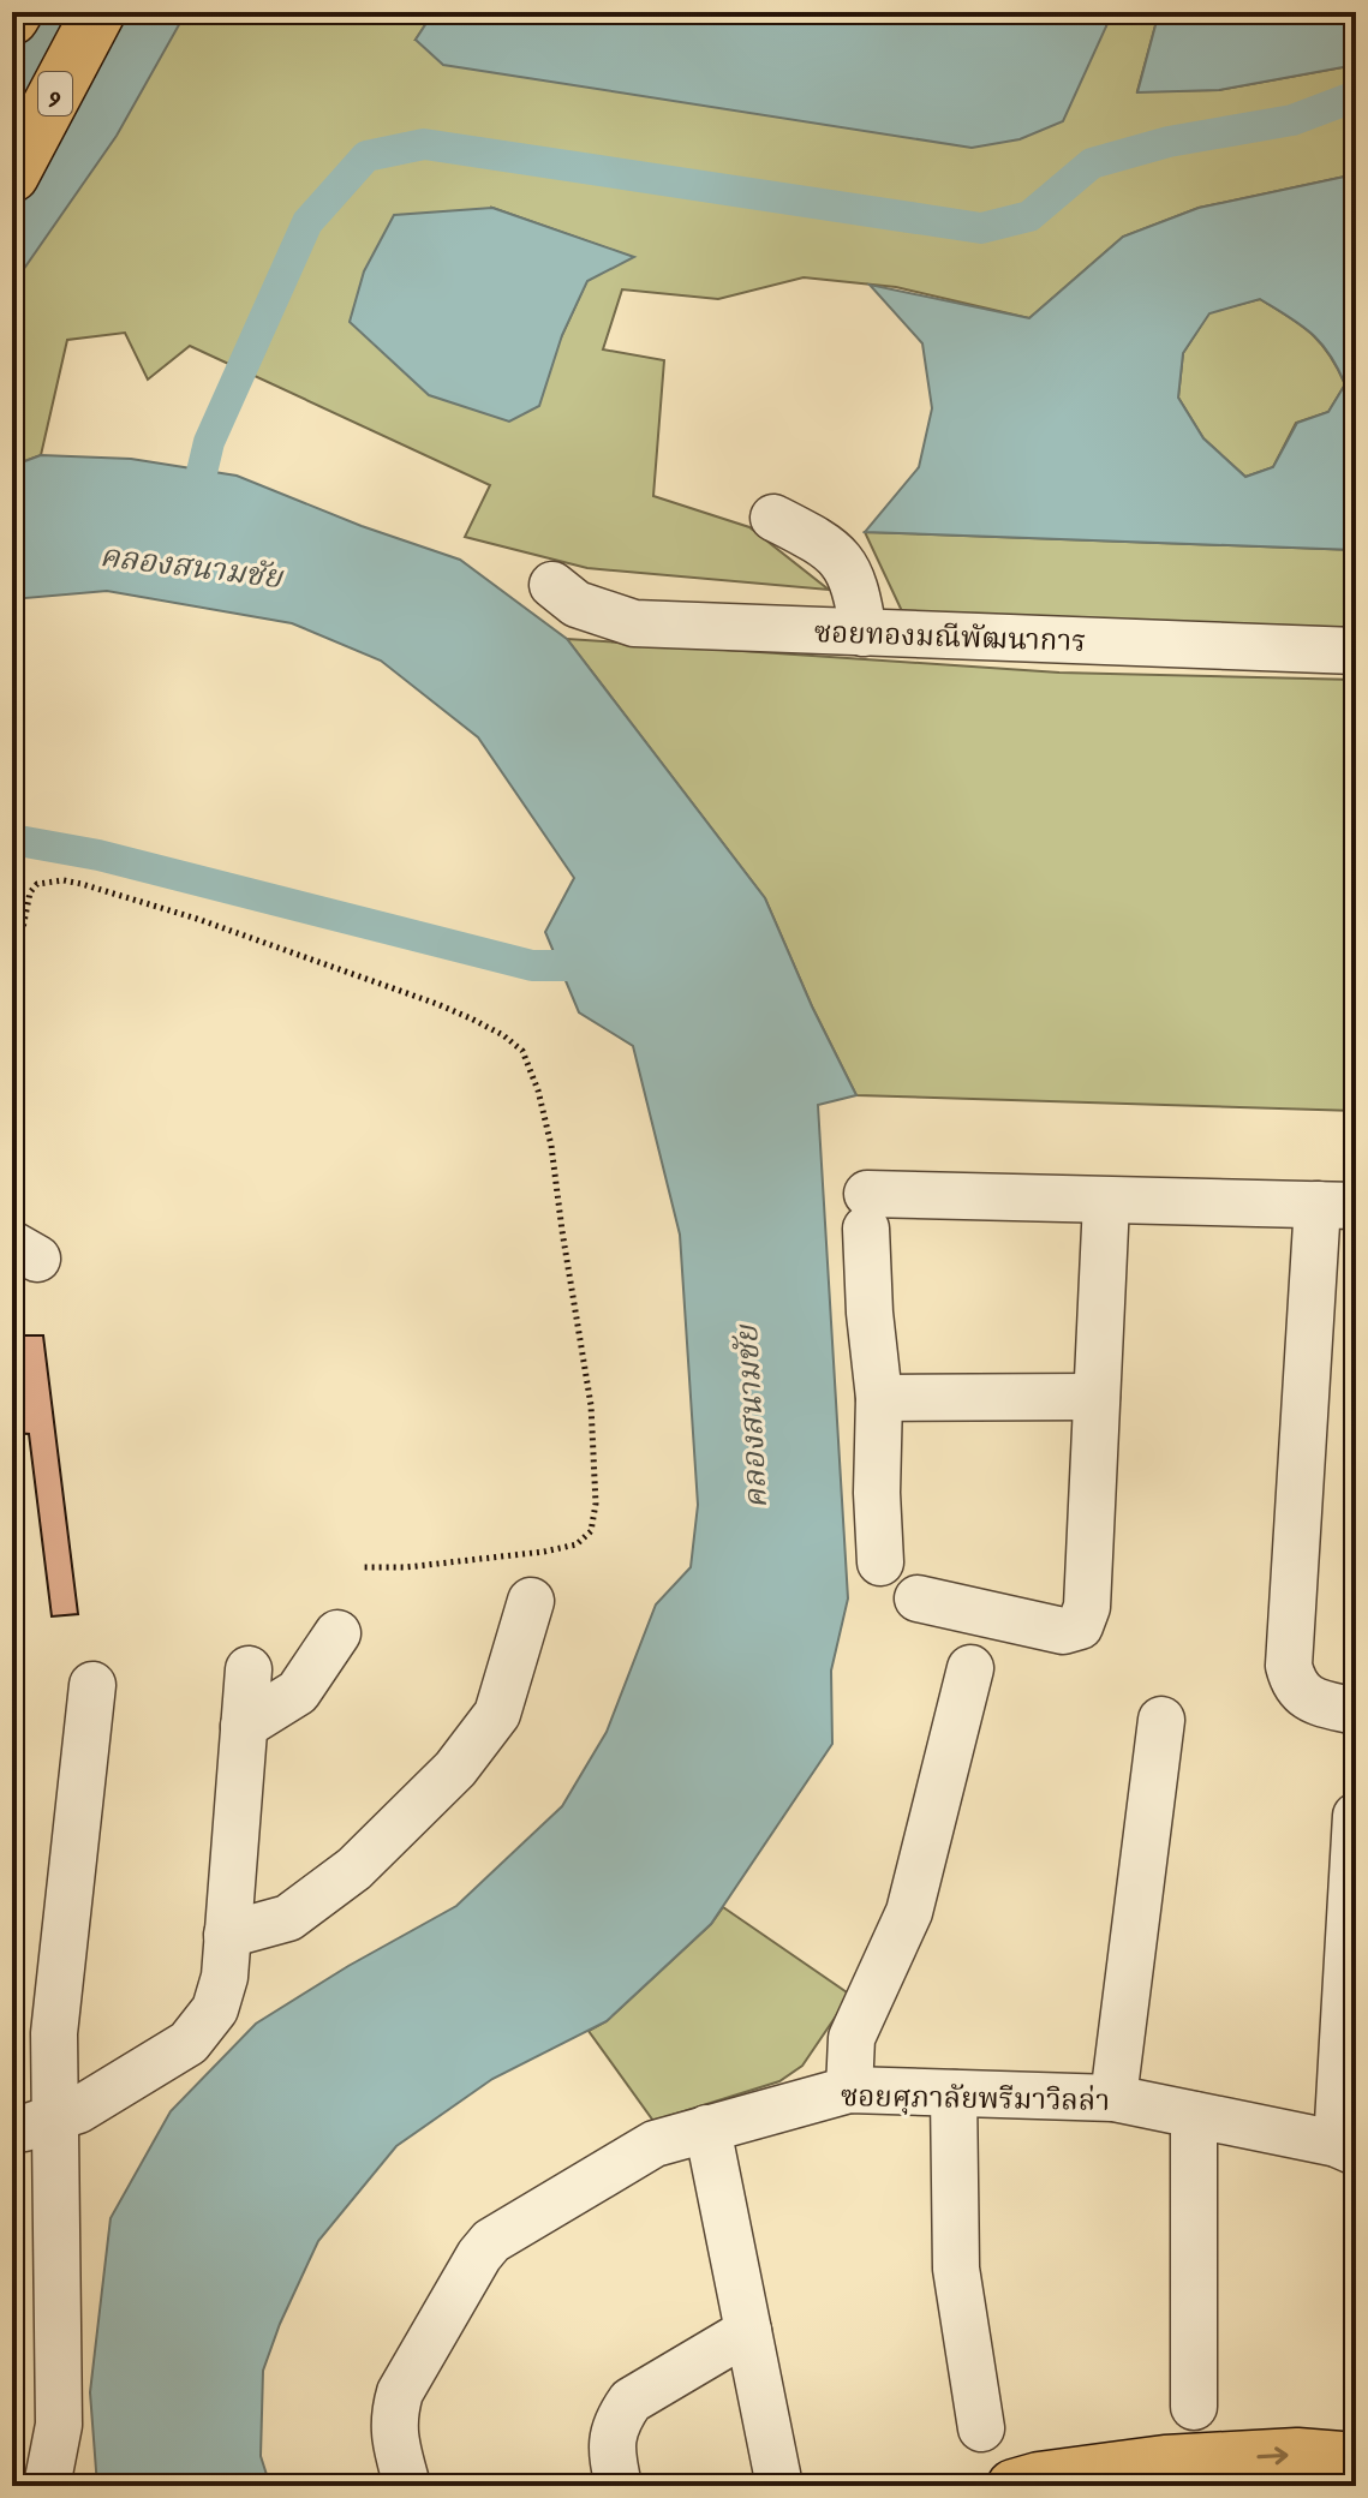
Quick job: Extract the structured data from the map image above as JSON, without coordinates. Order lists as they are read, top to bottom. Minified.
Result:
{"streets":{"main road":["9"],"street":["ซอยทองมณีพัฒนาการ","ซอยศุภาลัยพรีมาวิลล่า"]},"water":["คลองสนามชัย"]}
